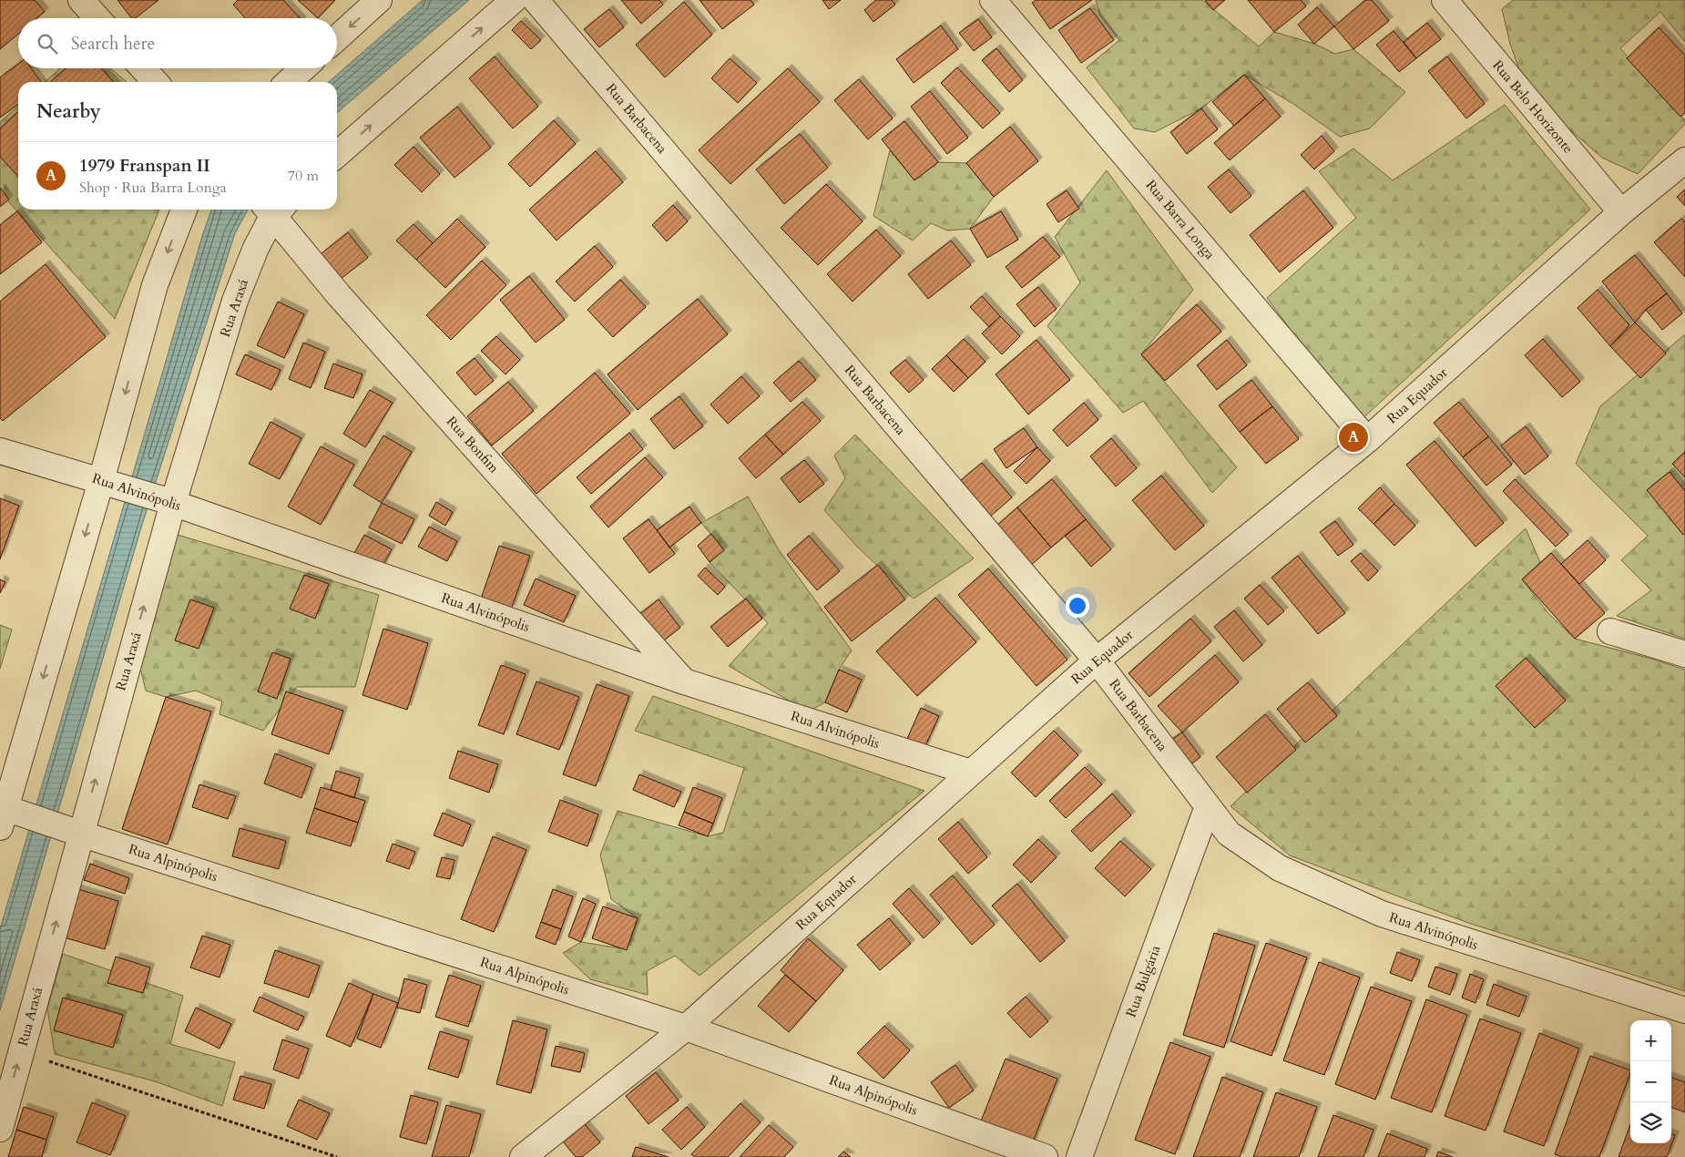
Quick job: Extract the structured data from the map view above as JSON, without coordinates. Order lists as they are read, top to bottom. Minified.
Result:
{"streets":{"street":["Rua Belo Horizonte","Rua Barbacena","Rua Barra Longa","Rua Araxá","Rua Equador","Rua Bonfim","Rua Alvinópolis","Rua Alpinópolis","Rua Bulgária"]},"crossings":[["Rua Belo Horizonte","Rua Equador"],["Rua Barbacena","Rua Equador"],["Rua Barbacena","Rua Alvinópolis"],["Rua Barbacena","Rua Bulgária"],["Rua Barra Longa","Rua Equador"],["Rua Araxá","Rua Alvinópolis"],["Rua Araxá","Rua Alpinópolis"],["Rua Equador","Rua Alvinópolis"],["Rua Equador","Rua Alpinópolis"],["Rua Bonfim","Rua Alvinópolis"],["Rua Alvinópolis","Rua Bulgária"]],"page":{"search":"Search here","heading":"Nearby","list":[{"mark":"A","name":"1979 Franspan II","note":"Shop · Rua Barra Longa","value":"70 m"}],"pins":"A","map_buttons":["+","−"]}}
